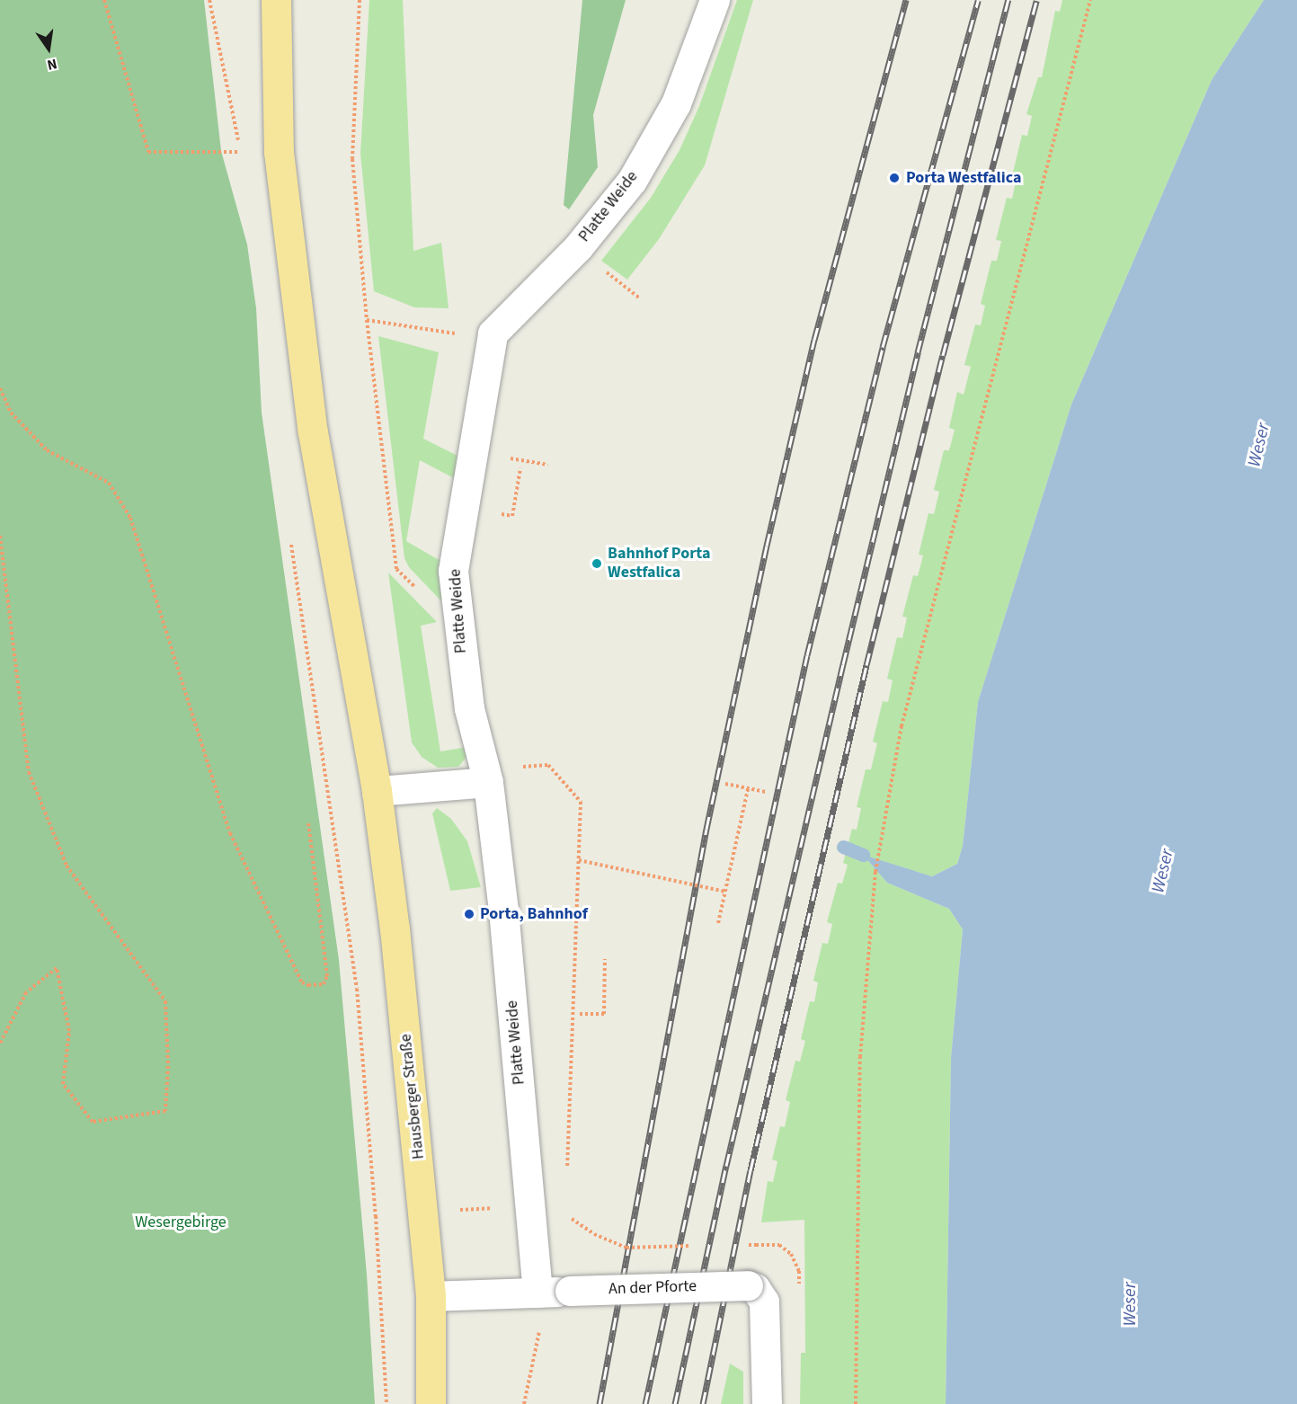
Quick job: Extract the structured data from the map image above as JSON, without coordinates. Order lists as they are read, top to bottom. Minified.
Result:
{"streets":{"main road":["Hausberger Straße"],"street":["Platte Weide","An der Pforte"]},"crossings":[["Platte Weide","An der Pforte"],["Hausberger Straße","An der Pforte"]],"water":["Weser"],"parks":["Wesergebirge"],"places":["Porta Westfalica","Bahnhof Porta Westfalica","Porta, Bahnhof"],"north":"bottom"}
